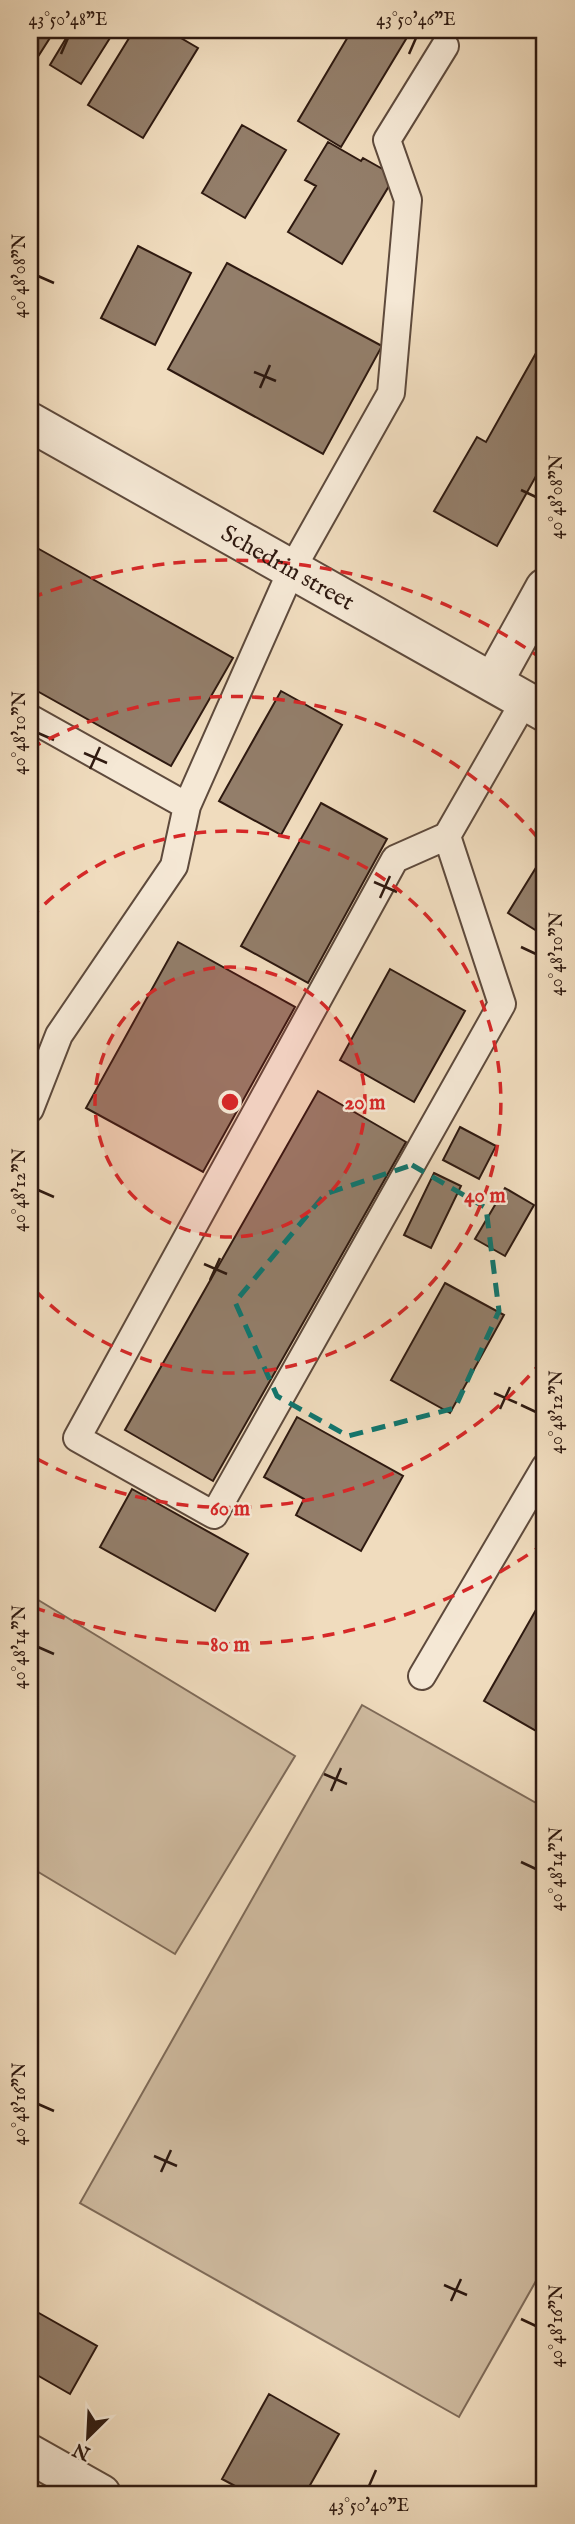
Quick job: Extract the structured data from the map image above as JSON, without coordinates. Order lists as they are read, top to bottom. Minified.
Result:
{"streets":{"street":["Schedrin street"]},"north":"bottom left","coordinates":["43°50'48\"E","43°50'46\"E","40°48'08\"N","40°48'10\"N","40°48'12\"N","40°48'14\"N","40°48'16\"N","43°50'40\"E"],"rings":["20 m","40 m","60 m","80 m"]}
